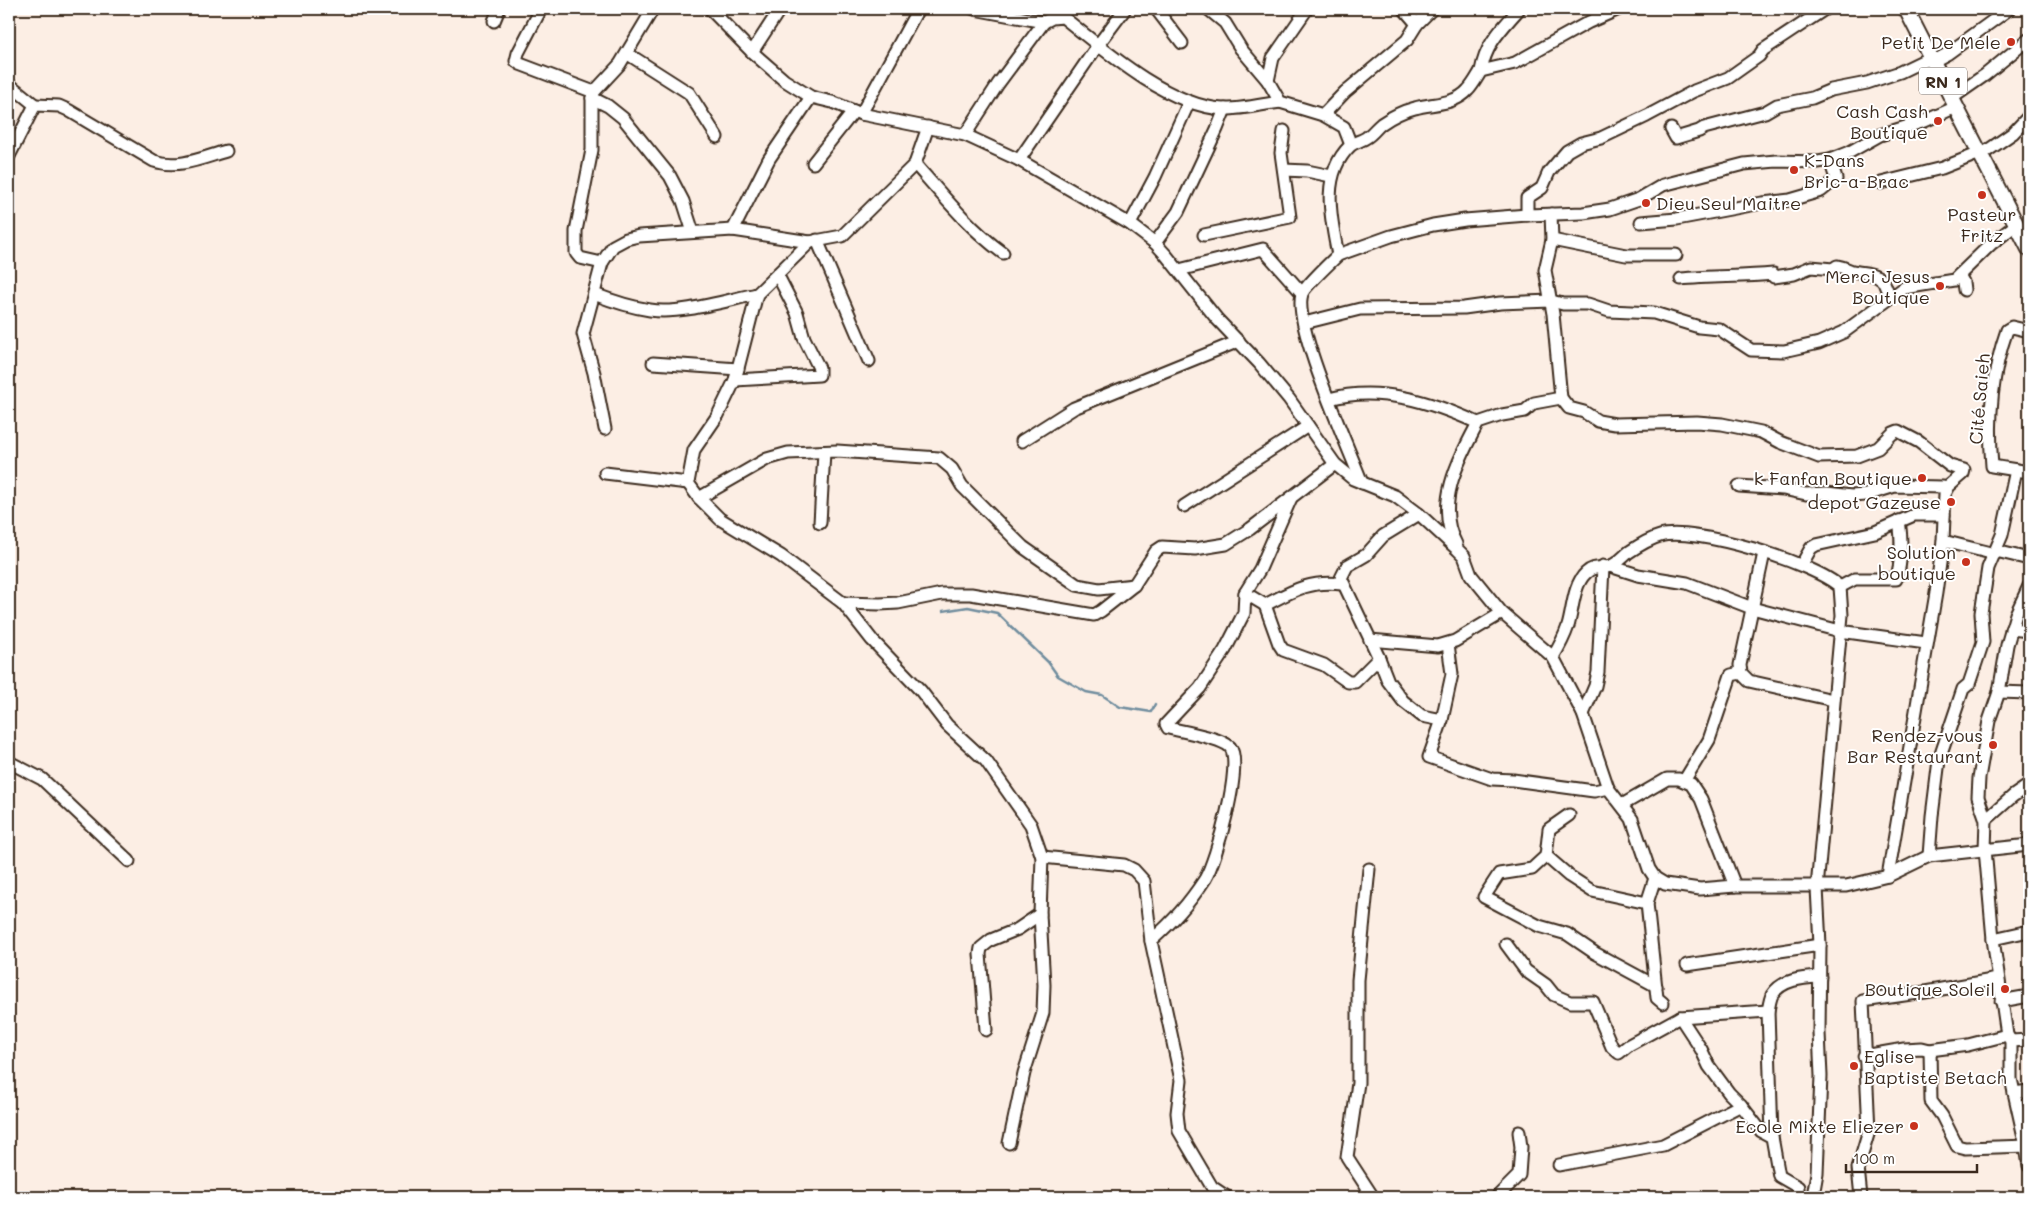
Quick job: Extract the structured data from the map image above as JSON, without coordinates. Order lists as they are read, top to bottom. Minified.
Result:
{"streets":{"main road":["RN 1"],"street":["Cité Saieh"]},"places":["Petit De Mele","Cash Cash Boutique","K-Dans Bric-a-Brac","Pasteur Fritz","Dieu Seul Maitre","Merci Jesus Boutique","k Fanfan Boutique","depot Gazeuse","Solution boutique","Rendez-vous Bar Restaurant","B0utique Soleil","Eglise Baptiste Betach","Ecole Mixte Eliezer"],"scale_bar":"100 m"}
